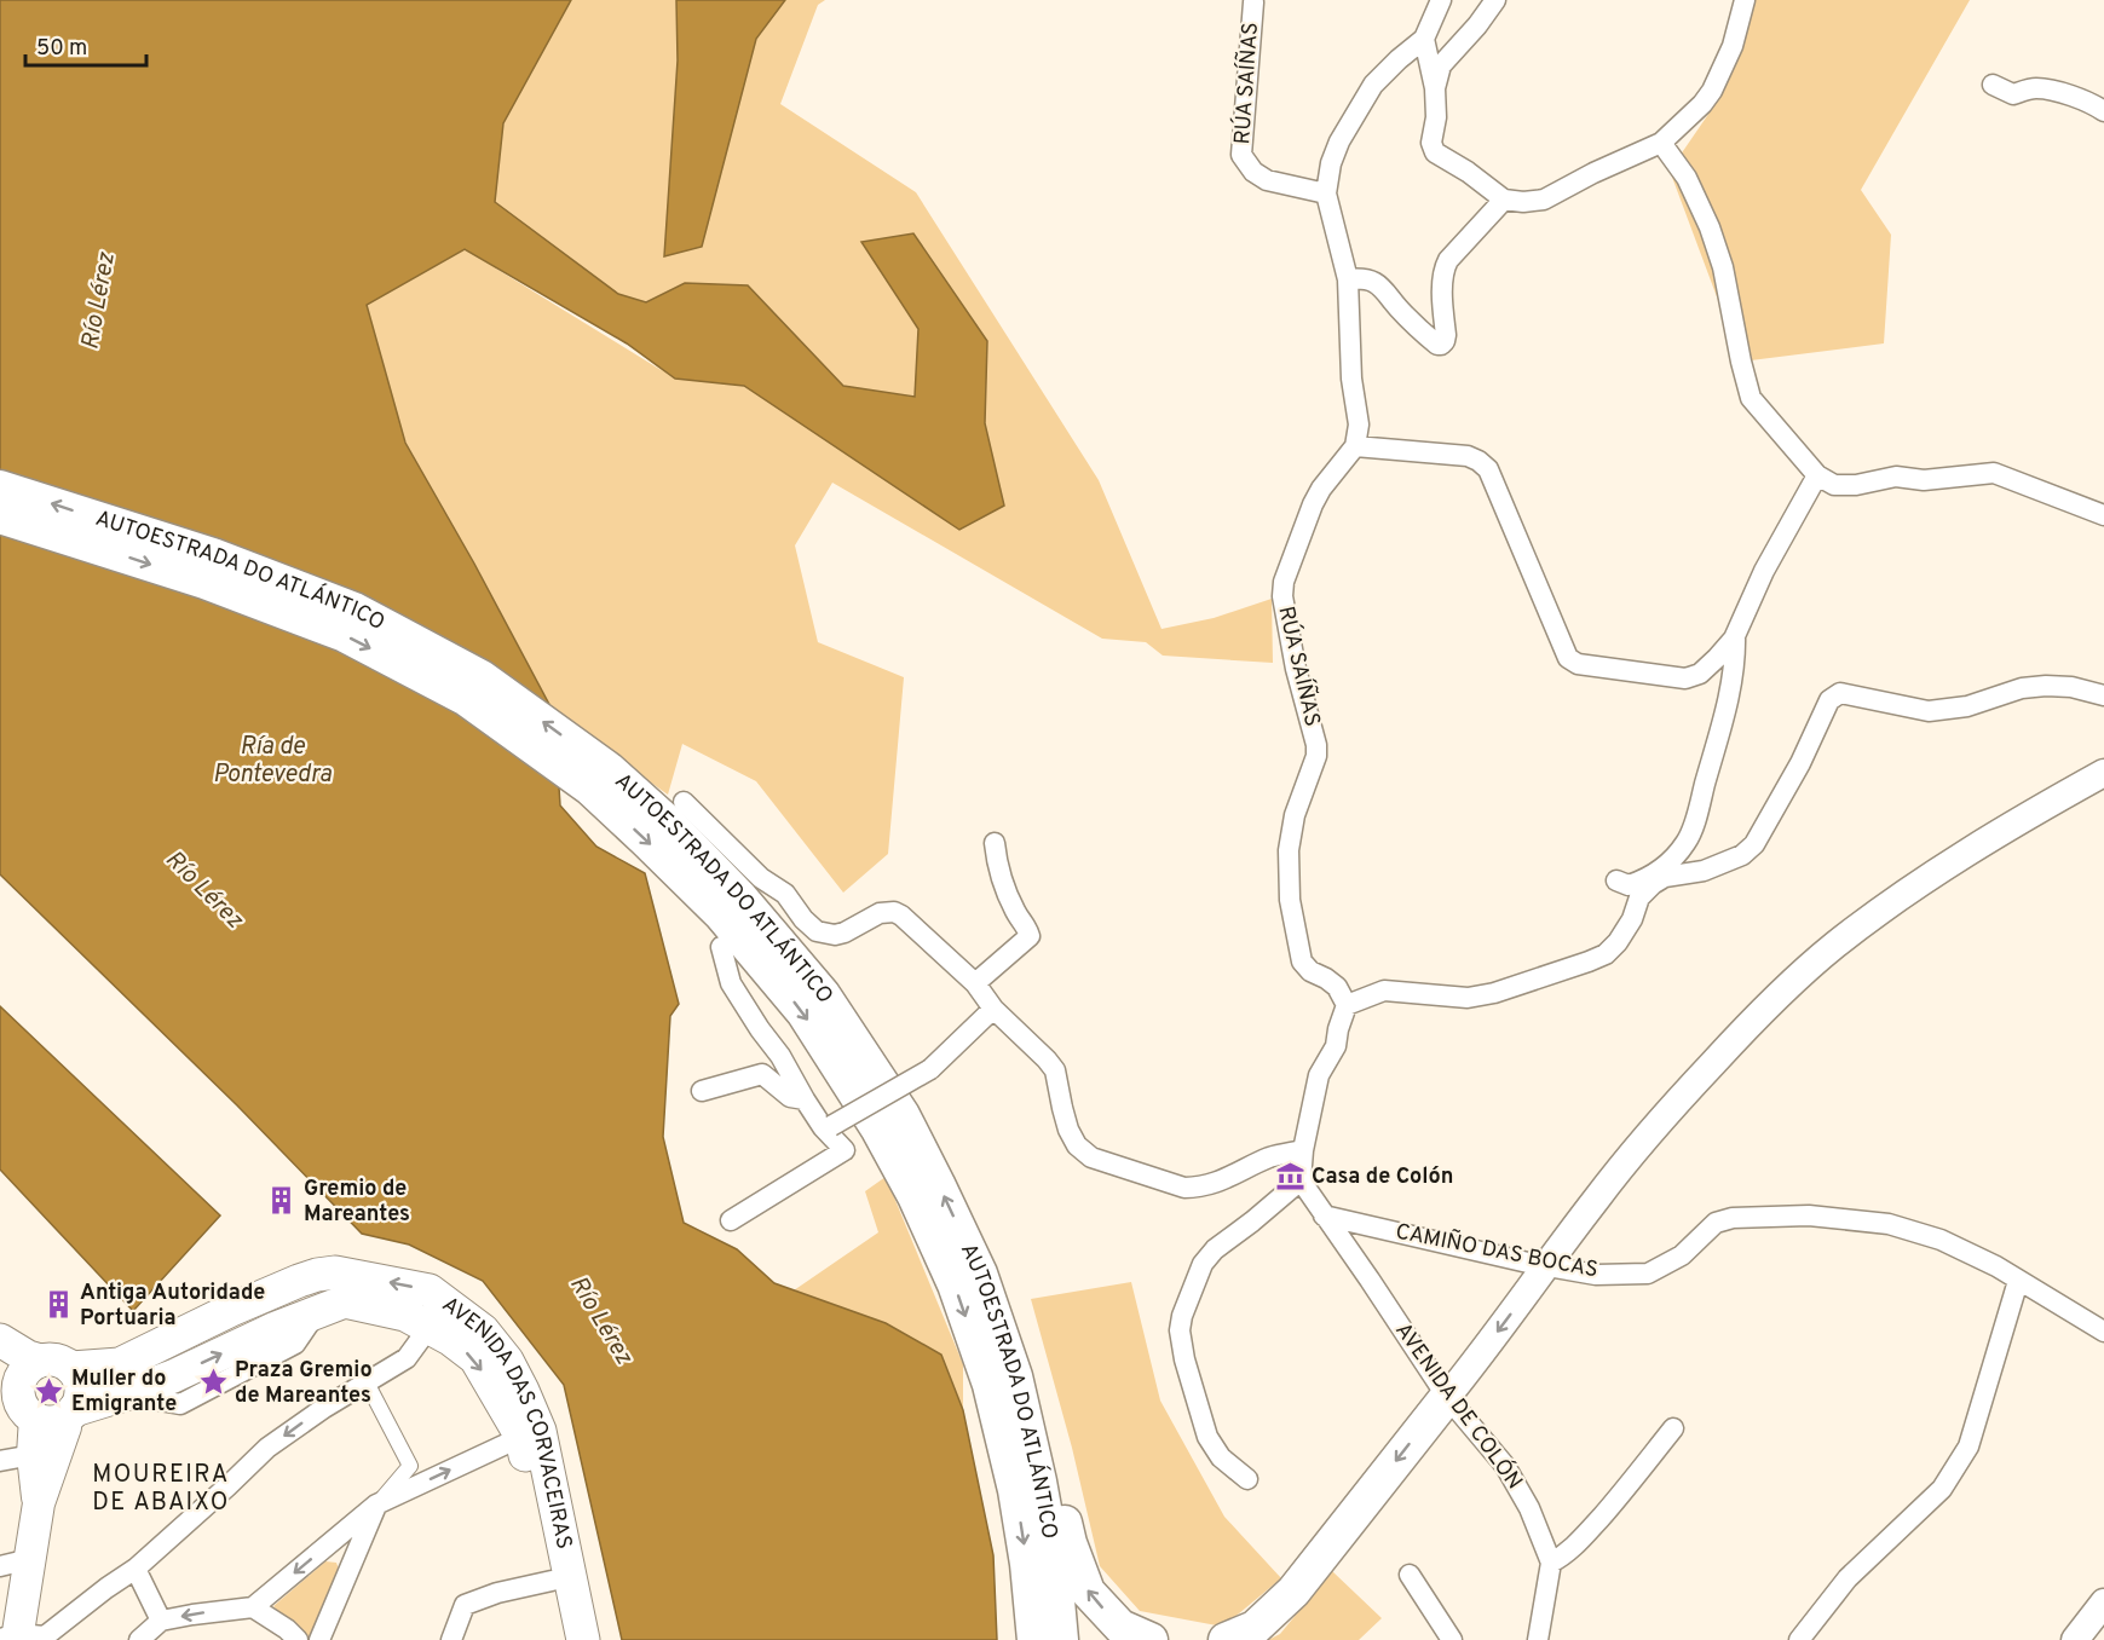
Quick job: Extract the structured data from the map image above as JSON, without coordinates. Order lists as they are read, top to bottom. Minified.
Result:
{"streets":{"highway":["AUTOESTRADA DO ATLÁNTICO","AVENIDA DAS CORVACEIRAS"],"street":["RÚA SAÍÑAS","CAMIÑO DAS BOCAS","AVENIDA DE COLÓN"]},"crossings":[["CAMIÑO DAS BOCAS","AVENIDA DE COLÓN"]],"districts":["MOUREIRA DE ABAIXO"],"water":["Río Lérez","Ría de Pontevedra"],"places":{"museum":["Casa de Colón"],"building":["Gremio de Mareantes","Antiga Autoridade Portuaria"],"place":["Praza Gremio de Mareantes","Muller do Emigrante"]},"scale_bar":"50 m"}
